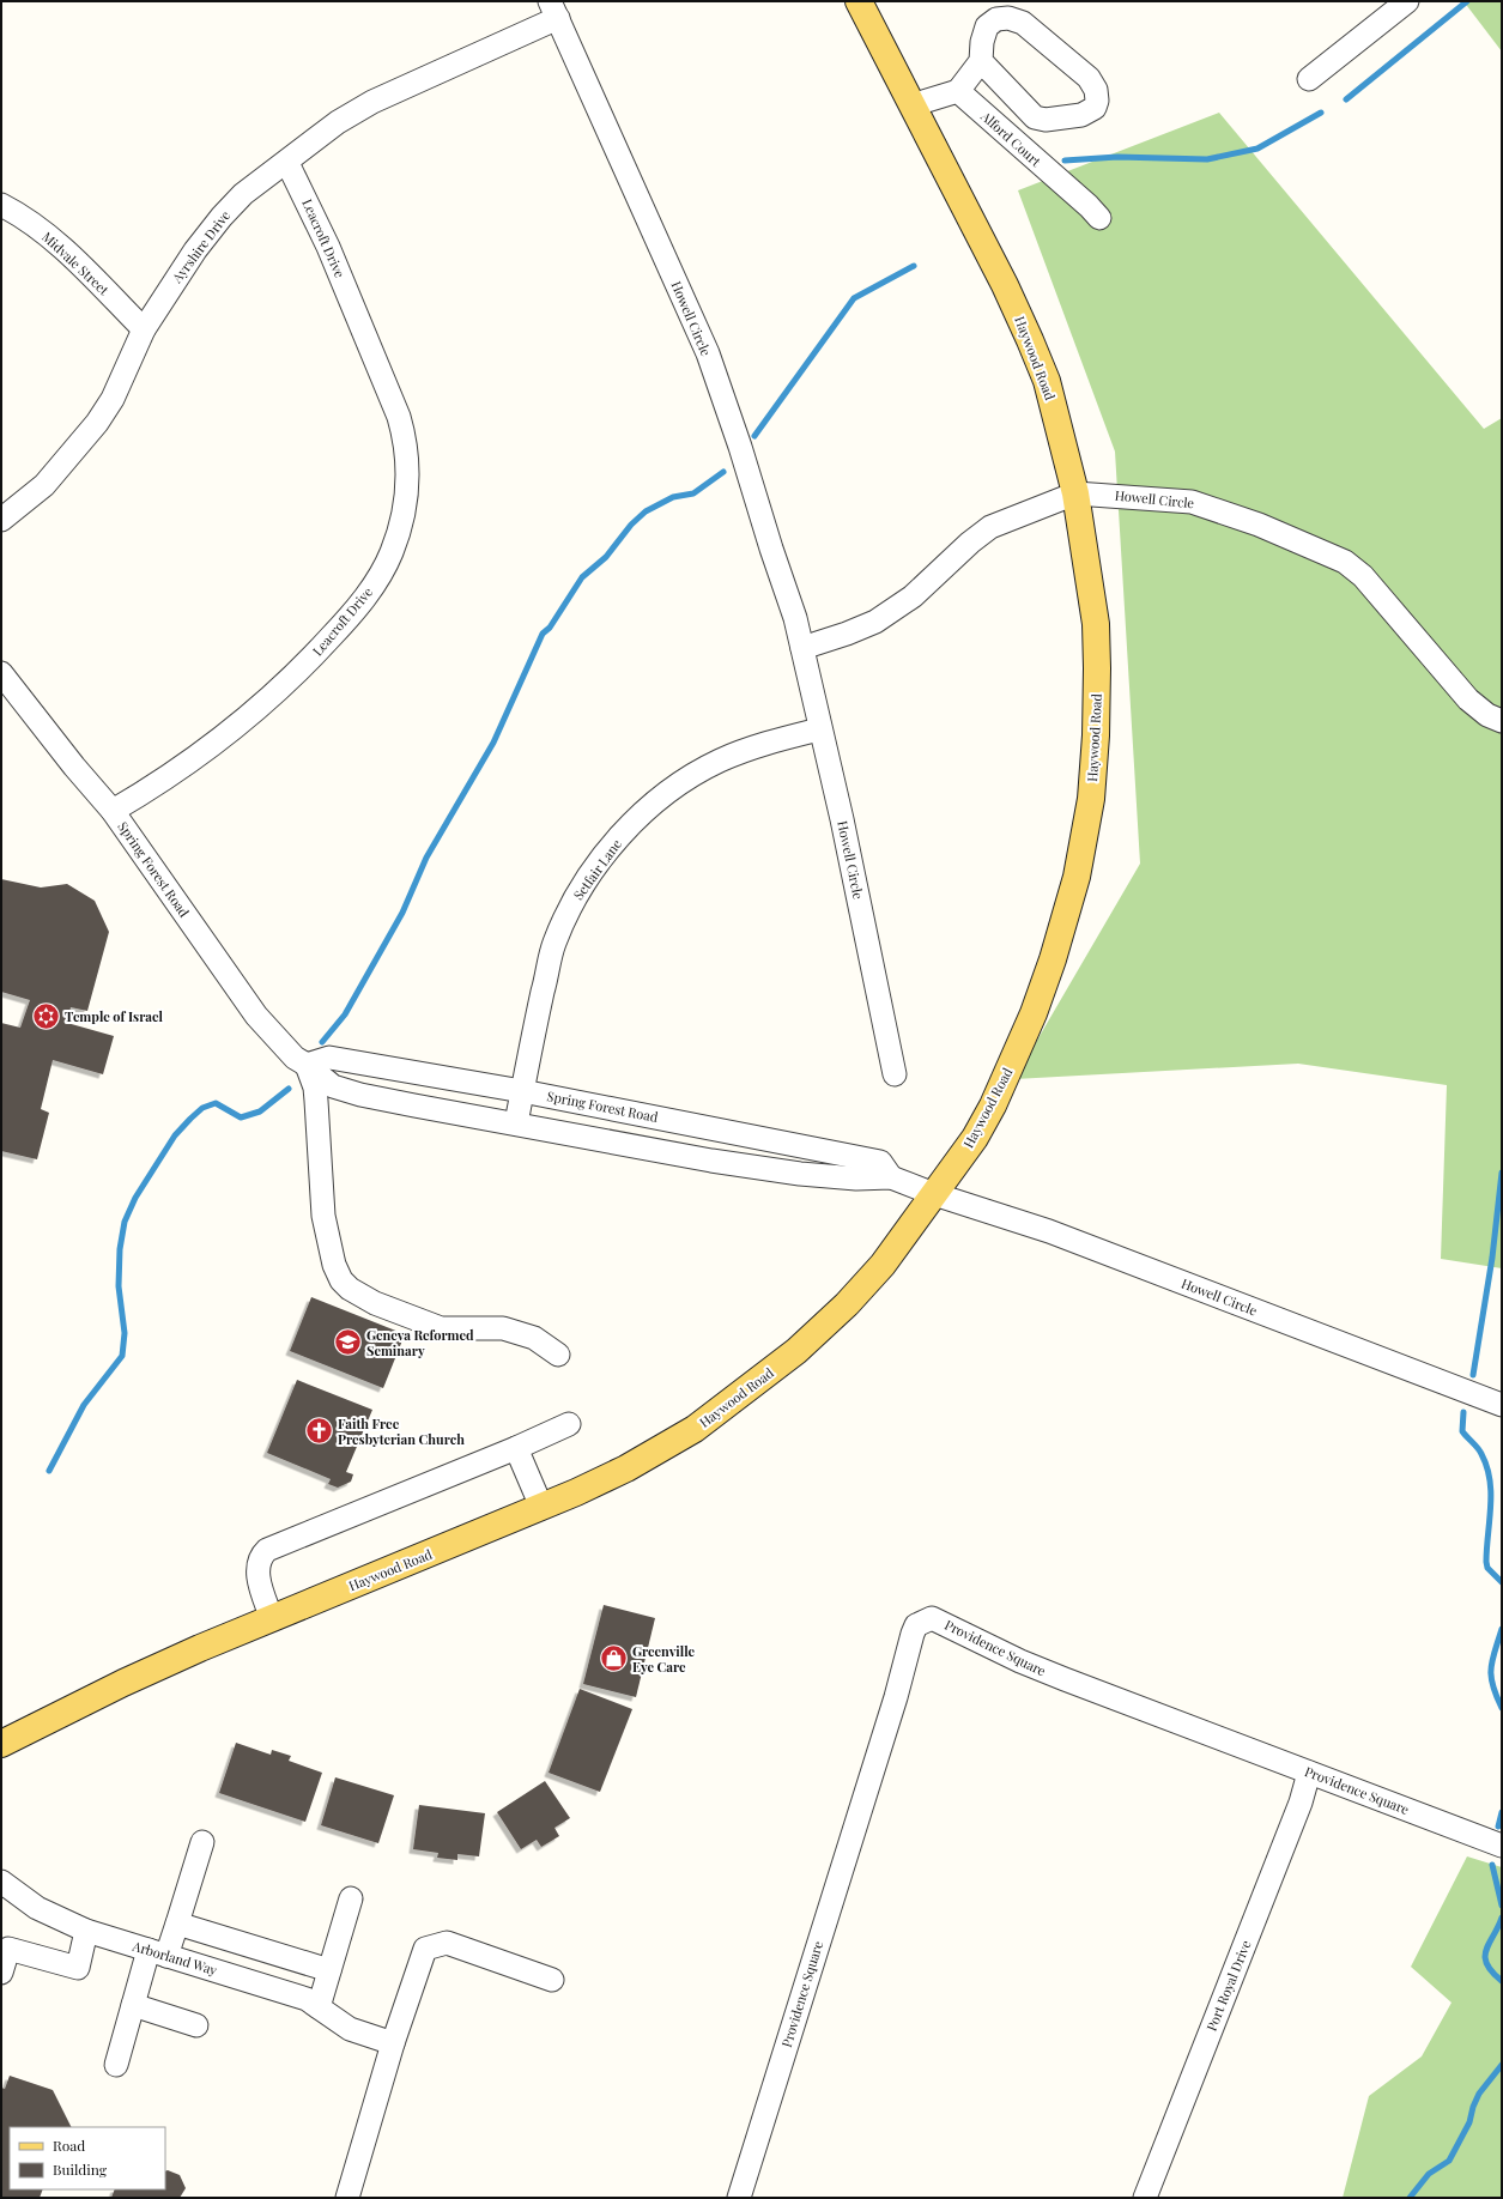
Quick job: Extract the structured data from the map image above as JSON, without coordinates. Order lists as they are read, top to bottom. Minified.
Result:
{"streets":{"main road":["Haywood Road"],"street":["Alford Court","Leacroft Drive","Ayrshire Drive","Midvale Street","Howell Circle","Spring Forest Road","Setfair Lane","Providence Square","Arborland Way","Port Royal Drive"]},"crossings":[["Leacroft Drive","Ayrshire Drive"],["Leacroft Drive","Spring Forest Road"],["Ayrshire Drive","Midvale Street"],["Ayrshire Drive","Howell Circle"],["Howell Circle","Haywood Road"],["Howell Circle","Spring Forest Road"],["Howell Circle","Setfair Lane"],["Haywood Road","Spring Forest Road"],["Spring Forest Road","Setfair Lane"],["Providence Square","Port Royal Drive"]],"places":{"synagogue":["Temple of Israel"],"school or university":["Geneva Reformed Seminary"],"church":["Faith Free Presbyterian Church"],"shop":["Greenville Eye Care"]},"legend":["Road","Building"]}
